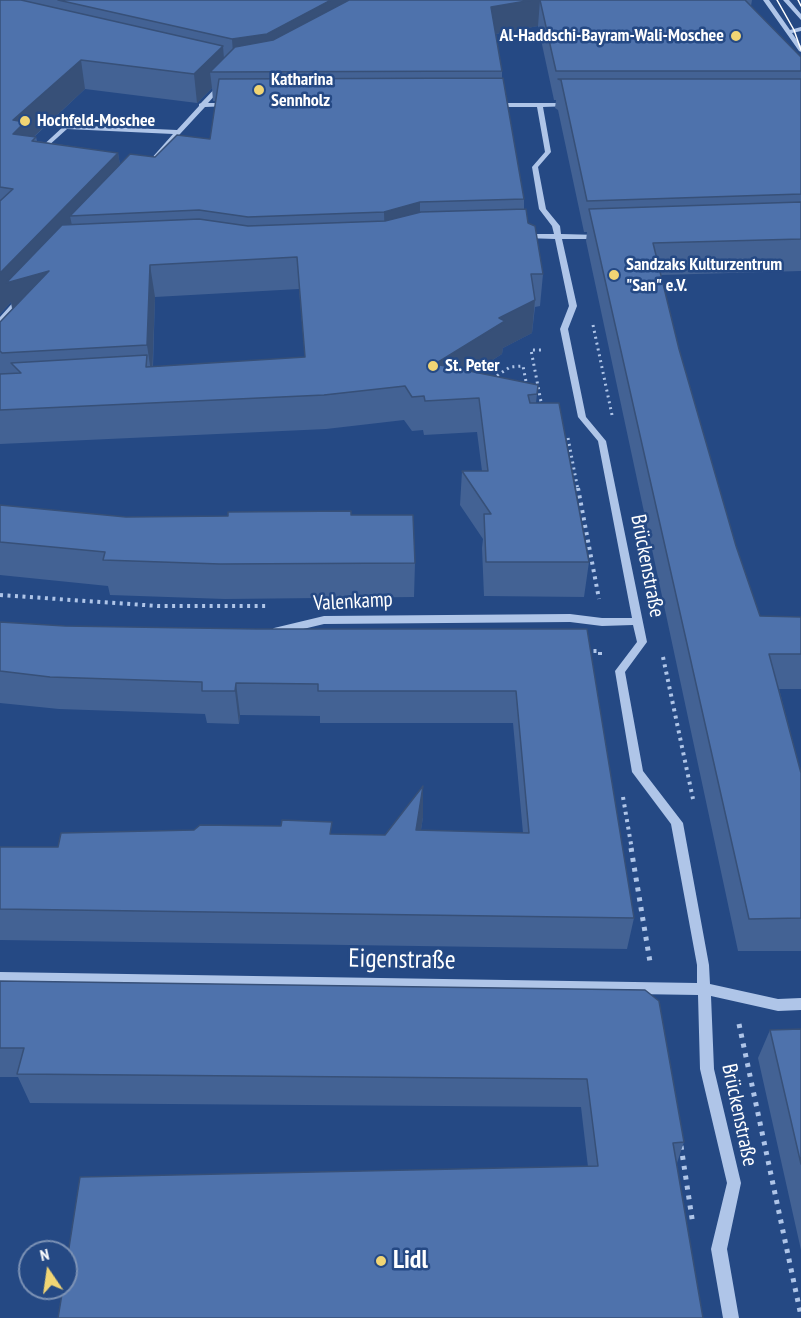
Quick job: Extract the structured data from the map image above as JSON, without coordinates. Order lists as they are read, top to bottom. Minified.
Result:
{"streets":{"street":["Brückenstraße","Valenkamp","Eigenstraße"]},"crossings":[["Brückenstraße","Valenkamp"],["Brückenstraße","Eigenstraße"]],"places":["Al-Haddschi-Bayram-Wali-Moschee","Katharina Sennholz","Hochfeld-Moschee","Sandzaks Kulturzentrum \"San\" e.V.","St. Peter","Lidl"],"north":"top"}
